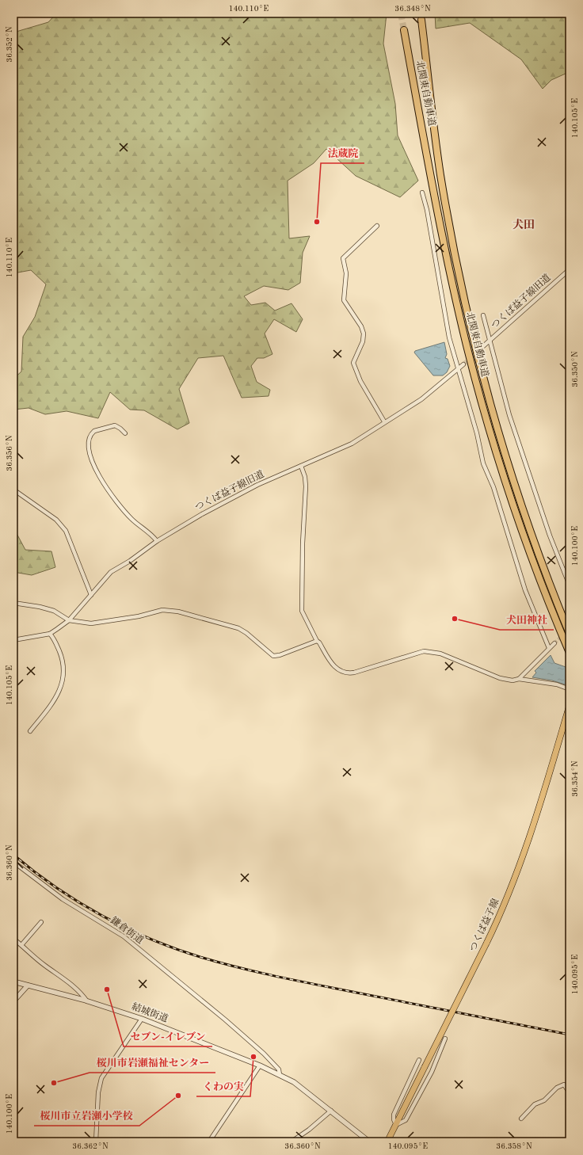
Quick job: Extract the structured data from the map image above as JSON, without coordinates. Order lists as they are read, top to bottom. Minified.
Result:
{"streets":{"highway":["北関東自動車道"],"main road":["つくば益子線"],"street":["つくば益子線旧道","鎌倉街道","結城街道"]},"crossings":[["鎌倉街道","結城街道"]],"districts":["犬田"],"places":["法蔵院","犬田神社","セブン-イレブン","くわの実","桜川市岩瀬福祉センター","桜川市立岩瀬小学校"],"coordinates":["140.110°E","36.348°N","36.352°N","140.105°E","36.350°N","36.356°N","140.100°E","36.354°N","36.360°N","140.095°E","36.362°N","36.358°N"]}
